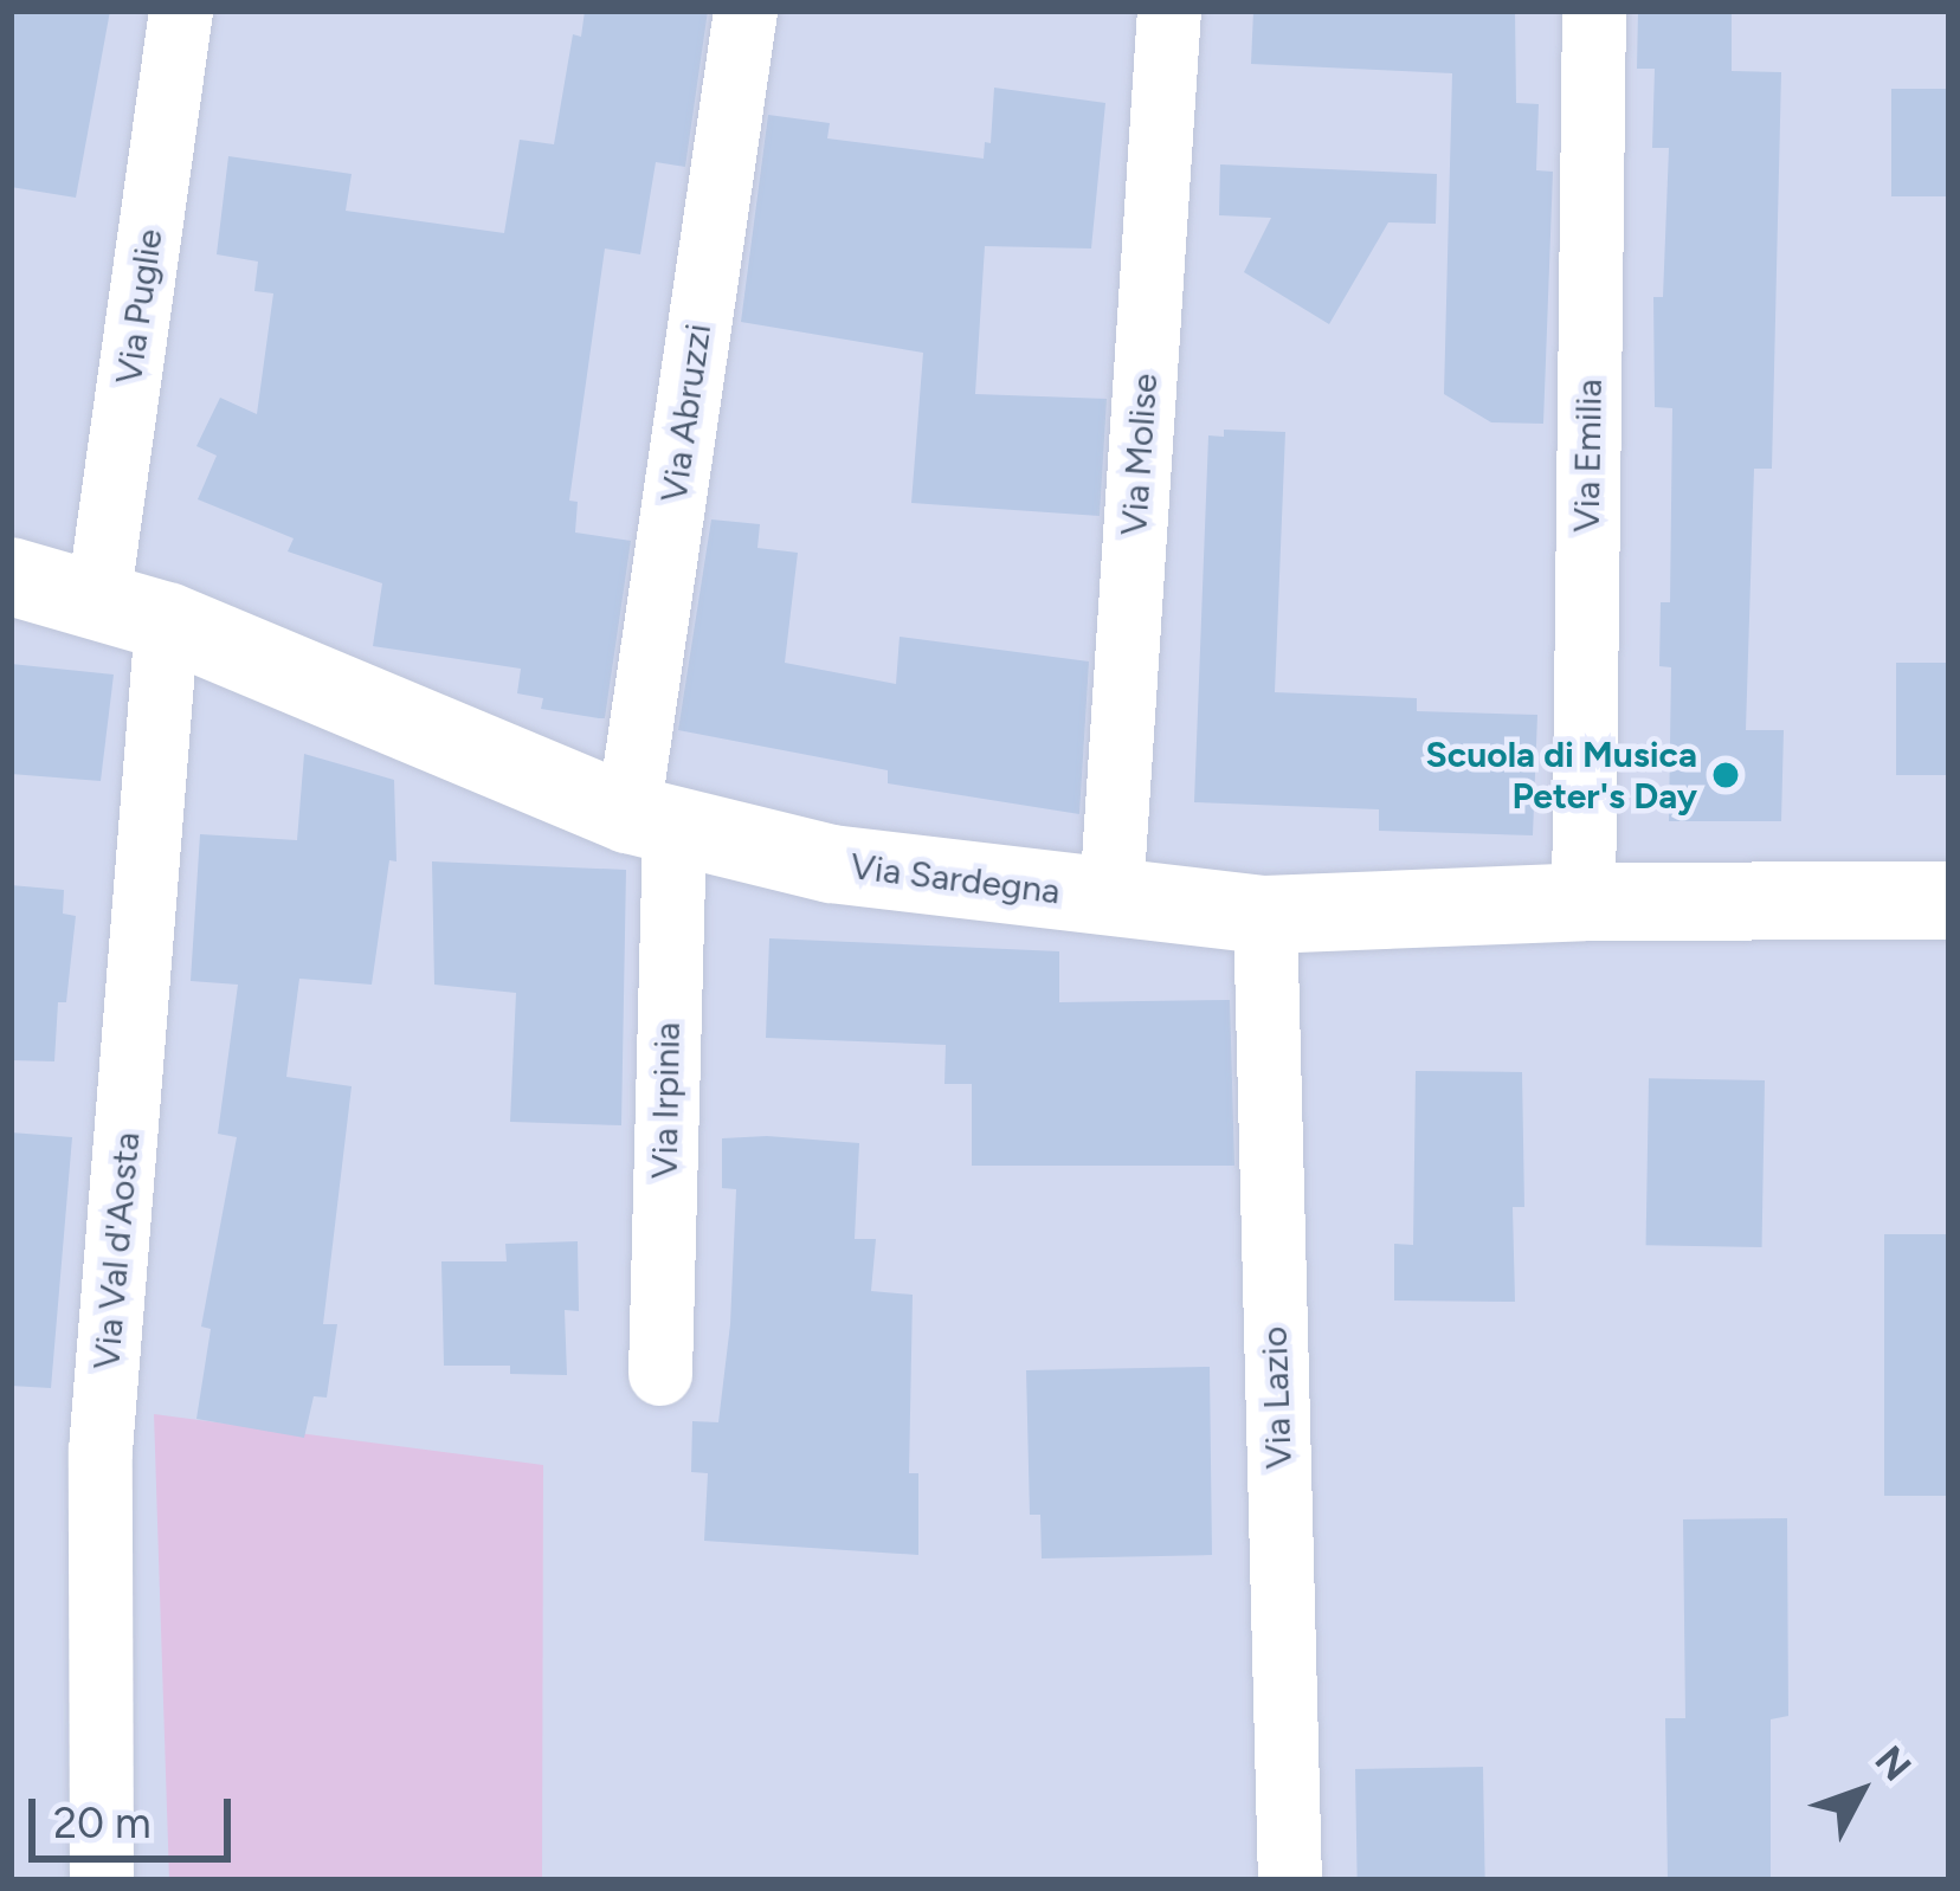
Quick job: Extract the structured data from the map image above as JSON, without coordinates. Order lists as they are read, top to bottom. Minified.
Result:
{"streets":{"street":["Via Puglie","Via Abruzzi","Via Molise","Via Emilia","Via Sardegna","Via Irpinia","Via Val d'Aosta","Via Lazio"]},"crossings":[["Via Puglie","Via Sardegna"],["Via Puglie","Via Val d'Aosta"],["Via Abruzzi","Via Sardegna"],["Via Abruzzi","Via Irpinia"],["Via Molise","Via Sardegna"],["Via Emilia","Via Sardegna"],["Via Sardegna","Via Irpinia"],["Via Sardegna","Via Val d'Aosta"],["Via Sardegna","Via Lazio"]],"places":["Scuola di Musica Peter's Day"],"scale_bar":"20 m","north":"top right"}
